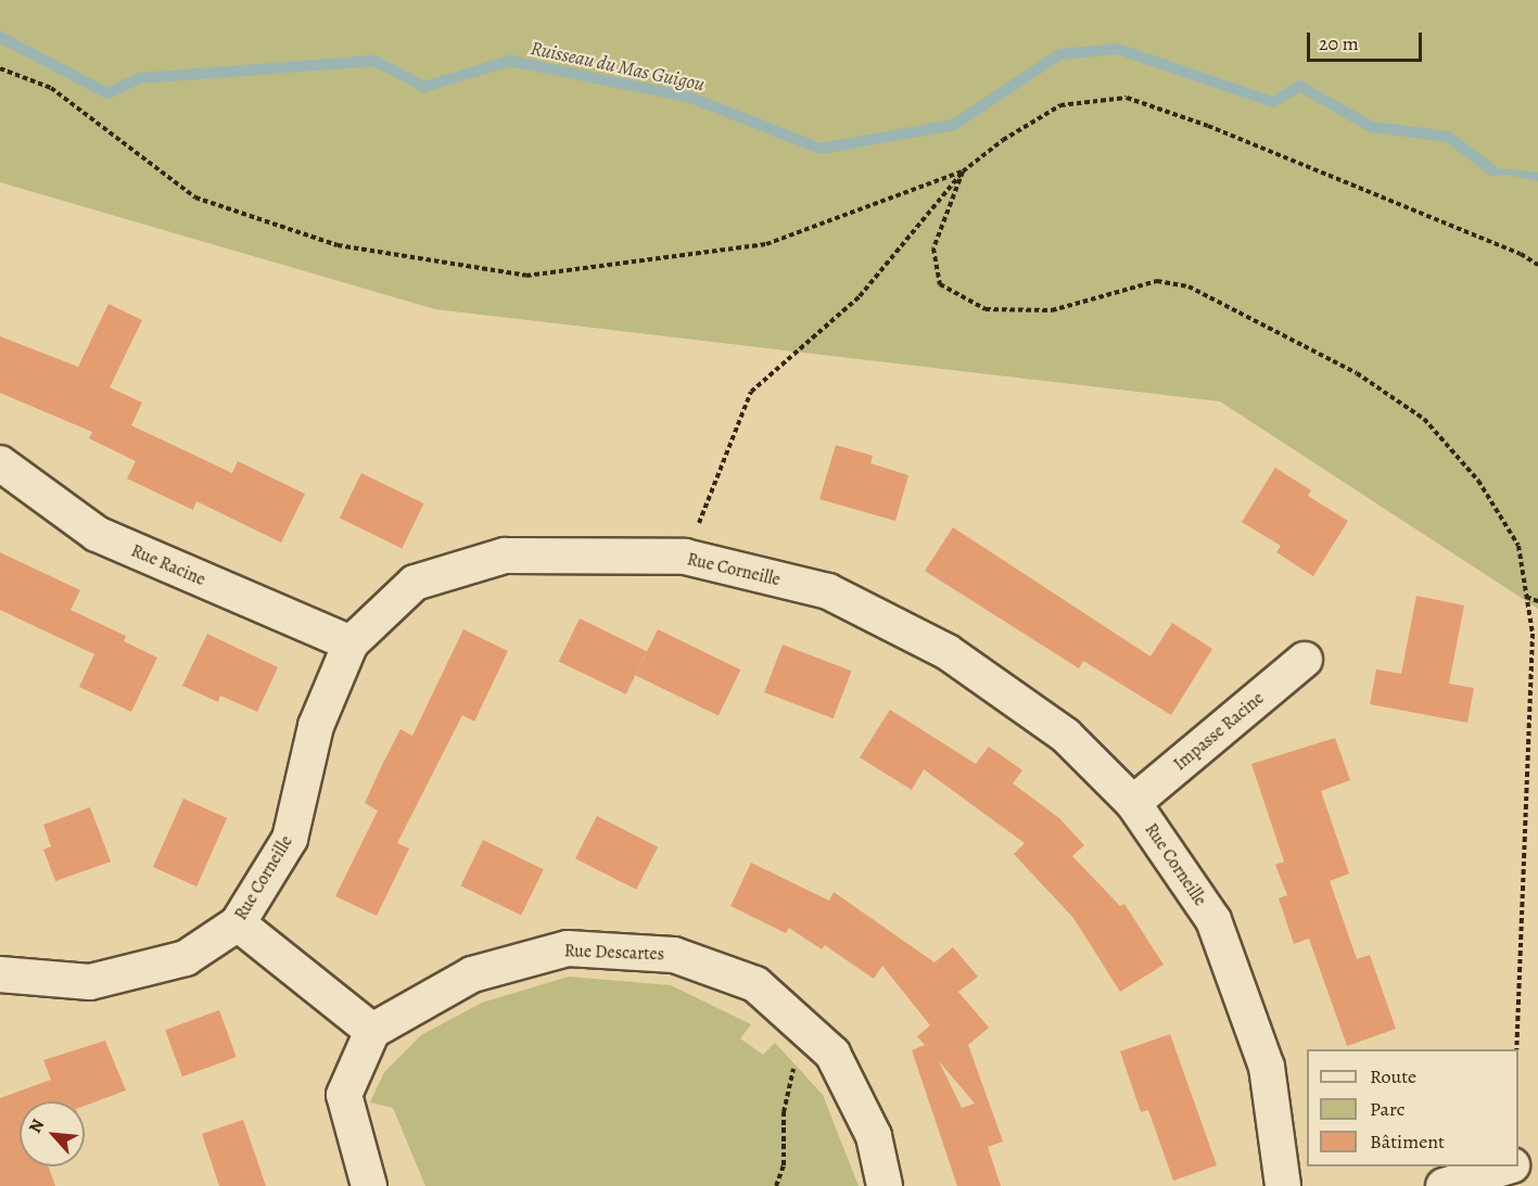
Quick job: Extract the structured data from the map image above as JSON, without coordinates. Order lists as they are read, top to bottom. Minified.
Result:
{"streets":{"street":["Rue Racine","Rue Corneille","Impasse Racine","Rue Descartes"]},"crossings":[["Rue Racine","Rue Corneille"],["Rue Corneille","Impasse Racine"]],"water":["Ruisseau du Mas Guigou"],"legend":["Route","Parc","Bâtiment"],"scale_bar":"20 m","north":"top left"}
